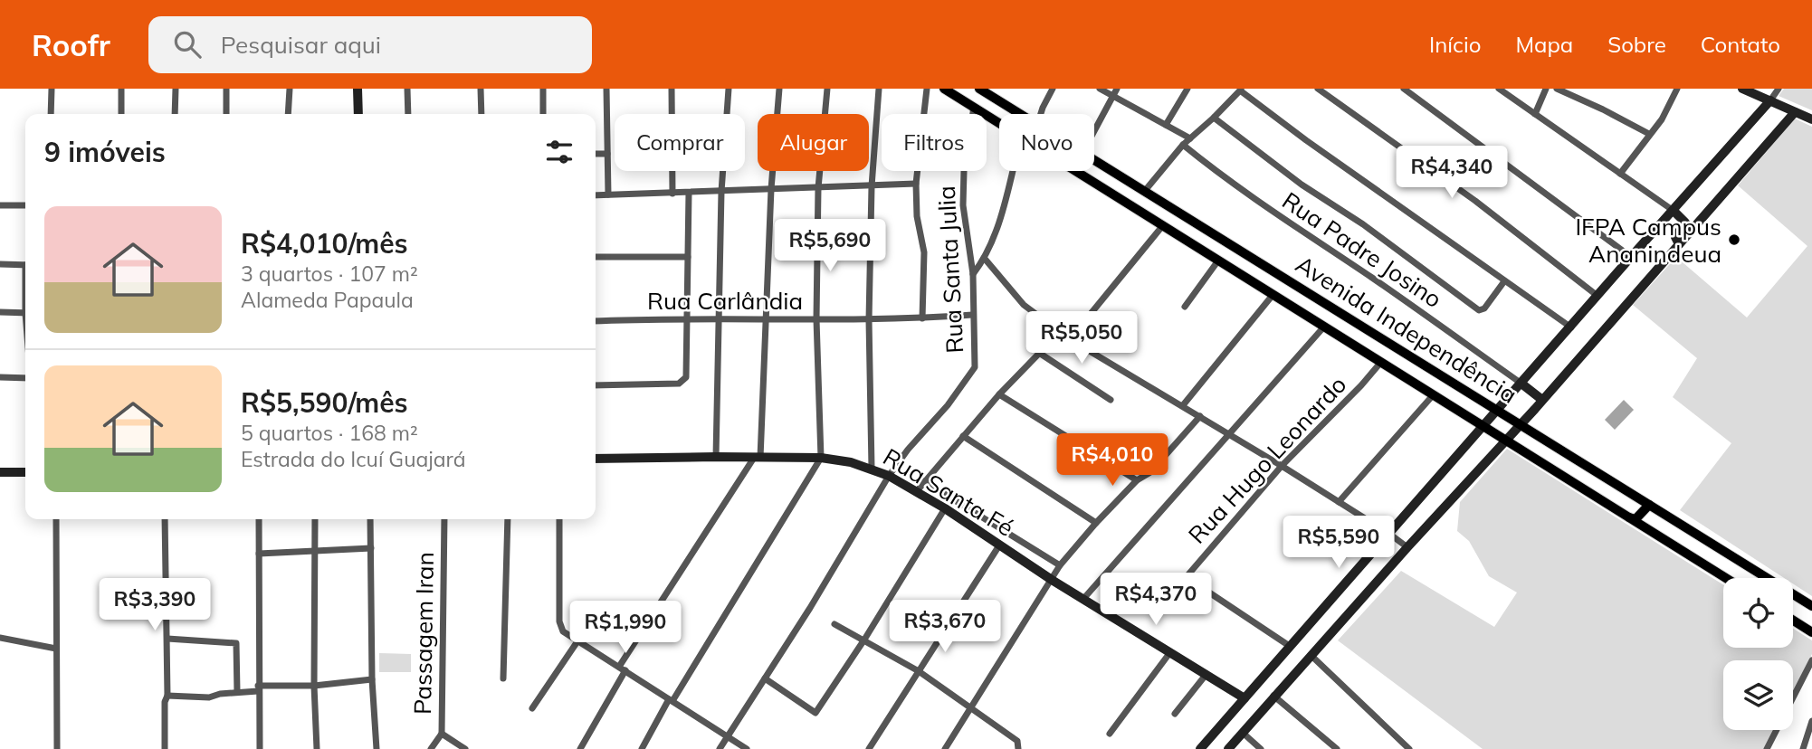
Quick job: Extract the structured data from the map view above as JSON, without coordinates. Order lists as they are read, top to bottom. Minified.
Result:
{"streets":{"main road":["Avenida Independência","Rua Santa Fé"],"street":["Rua Padre Josino","Rua Santa Julia","Rua Carlândia","Rua Hugo Leonardo","Passagem Iran"]},"crossings":[["Rua Santa Julia","Rua Carlândia"],["Rua Santa Julia","Avenida Independência"],["Rua Santa Julia","Rua Santa Fé"],["Avenida Independência","Rua Hugo Leonardo"]],"places":["IFPA Campus Ananindeua"],"page":{"header":"Roofr","search":"Pesquisar aqui","nav":["Início","Mapa","Sobre","Contato"],"chip":["Comprar","Alugar","Filtros","Novo"],"heading":"9 imóveis","price":["R$4,340","R$5,690","R$5,050","R$4,010","R$5,590","R$4,370","R$3,390","R$3,670","R$1,990"],"list":[{"name":"R$4,010/mês","note":"3 quartos · 107 m² · Alameda Papaula"},{"name":"R$5,590/mês","note":"5 quartos · 168 m² · Estrada do Icuí Guajará"}]}}
